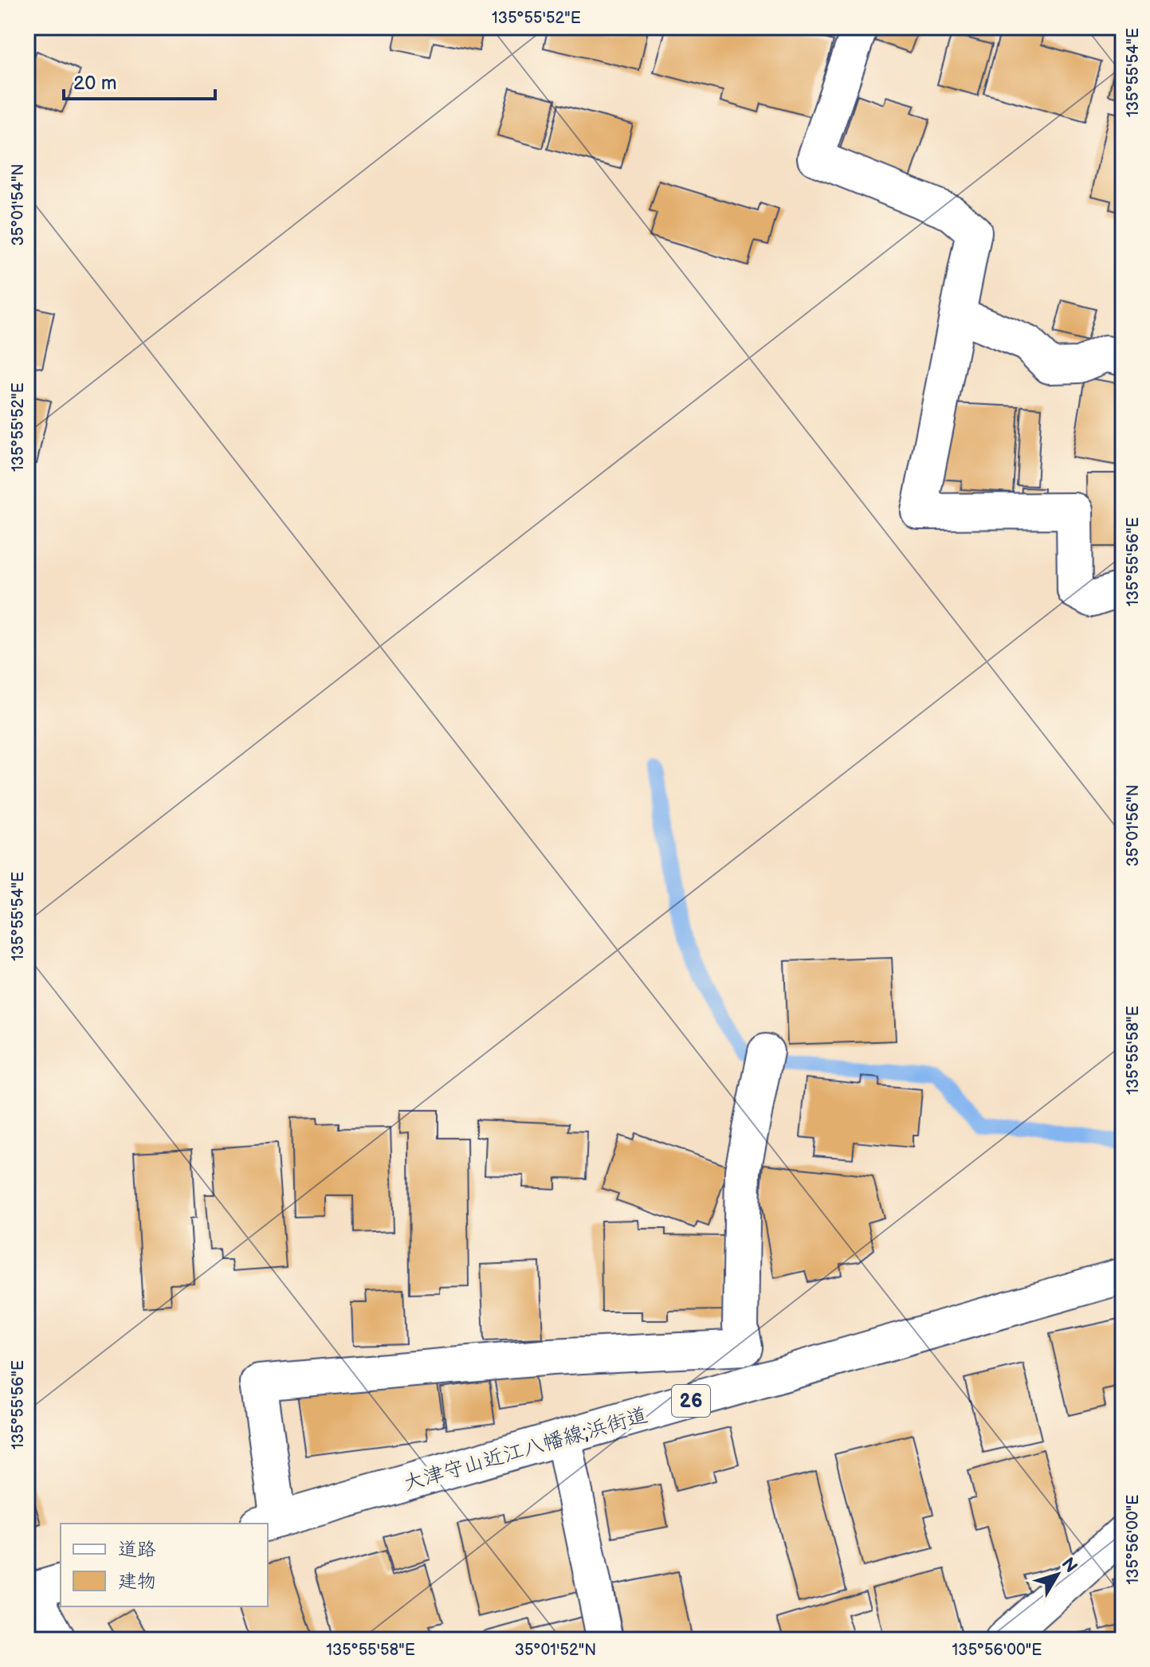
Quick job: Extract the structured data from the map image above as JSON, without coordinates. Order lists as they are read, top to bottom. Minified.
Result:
{"streets":{"street":["26","大津守山近江八幡線;浜街道"]},"legend":["道路","建物"],"scale_bar":"20 m","north":"top right","coordinates":["135°55'52\"E","135°55'54\"E","35°01'54\"N","135°55'56\"E","35°01'56\"N","135°55'58\"E","135°56'00\"E","35°01'52\"N"]}
